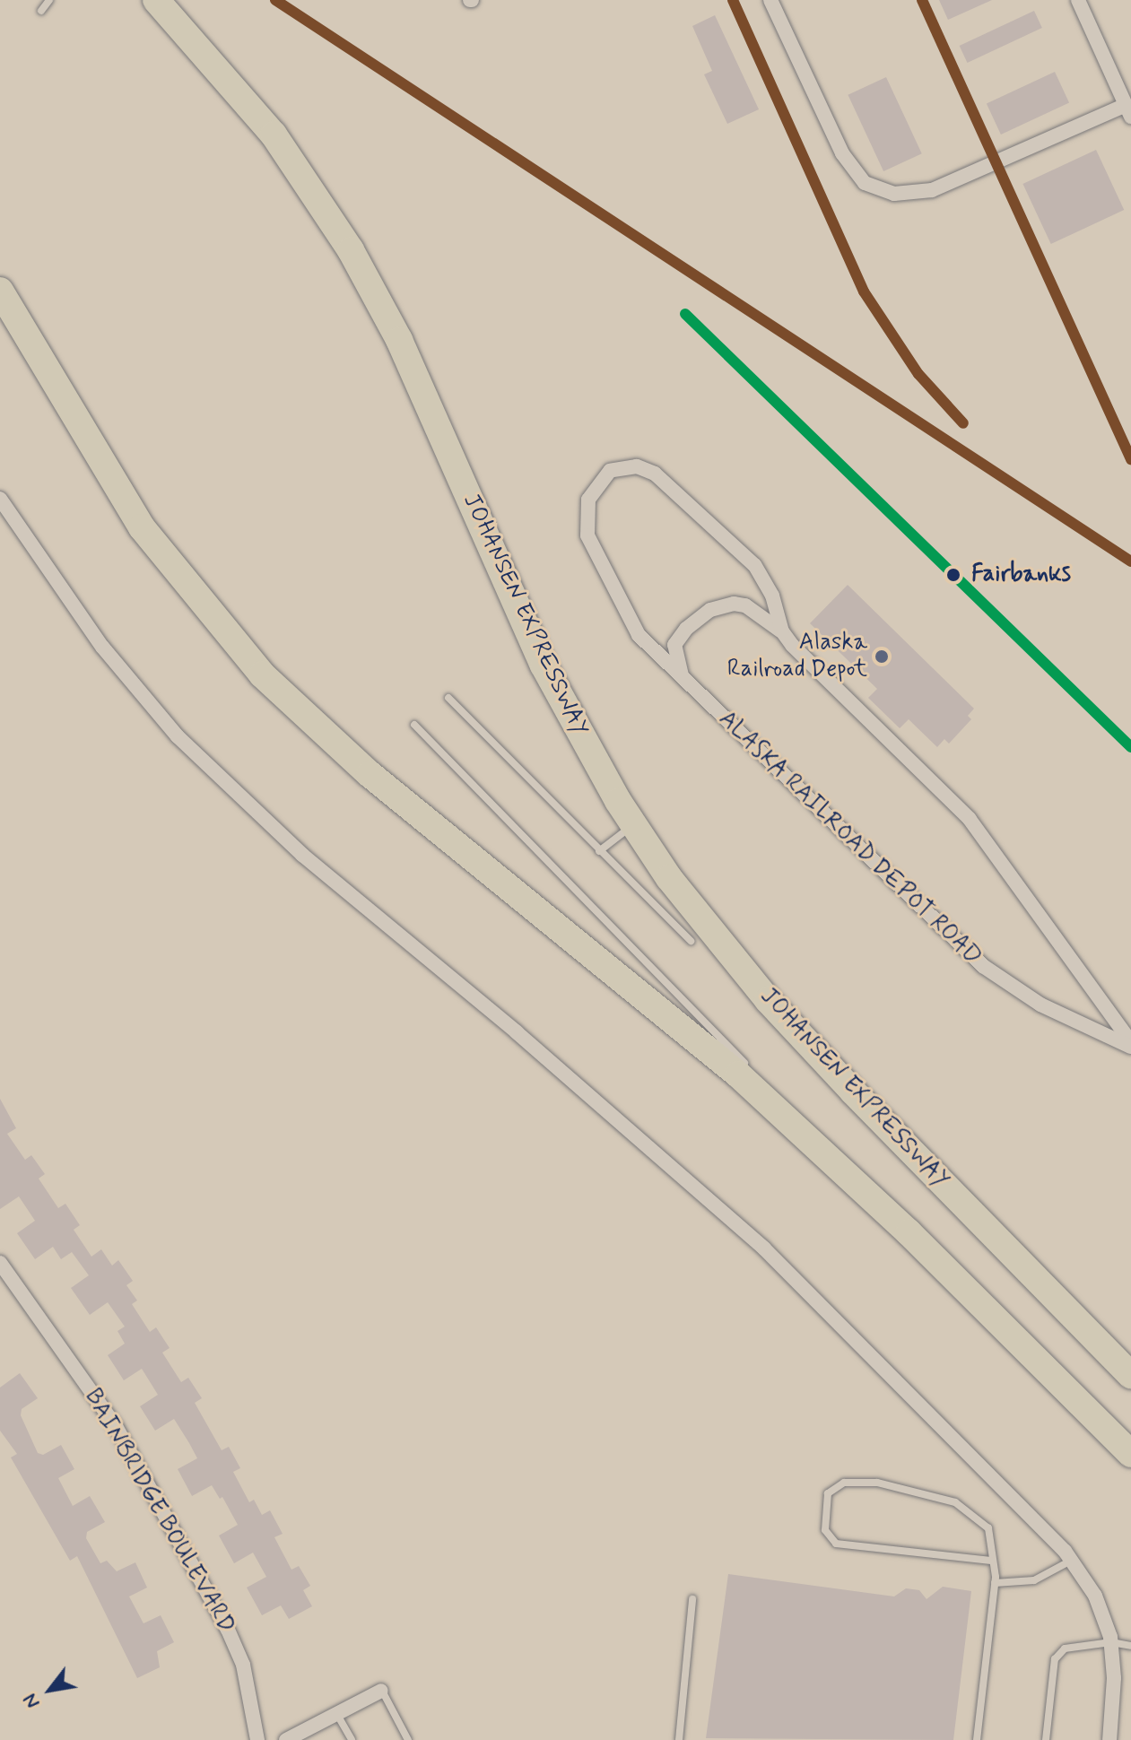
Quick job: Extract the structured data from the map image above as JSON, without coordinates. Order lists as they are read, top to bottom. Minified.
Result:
{"streets":{"highway":["JOHANSEN EXPRESSWAY"],"street":["ALASKA RAILROAD DEPOT ROAD","BAINBRIDGE BOULEVARD"]},"places":["Fairbanks","Alaska Railroad Depot"],"north":"bottom left"}
